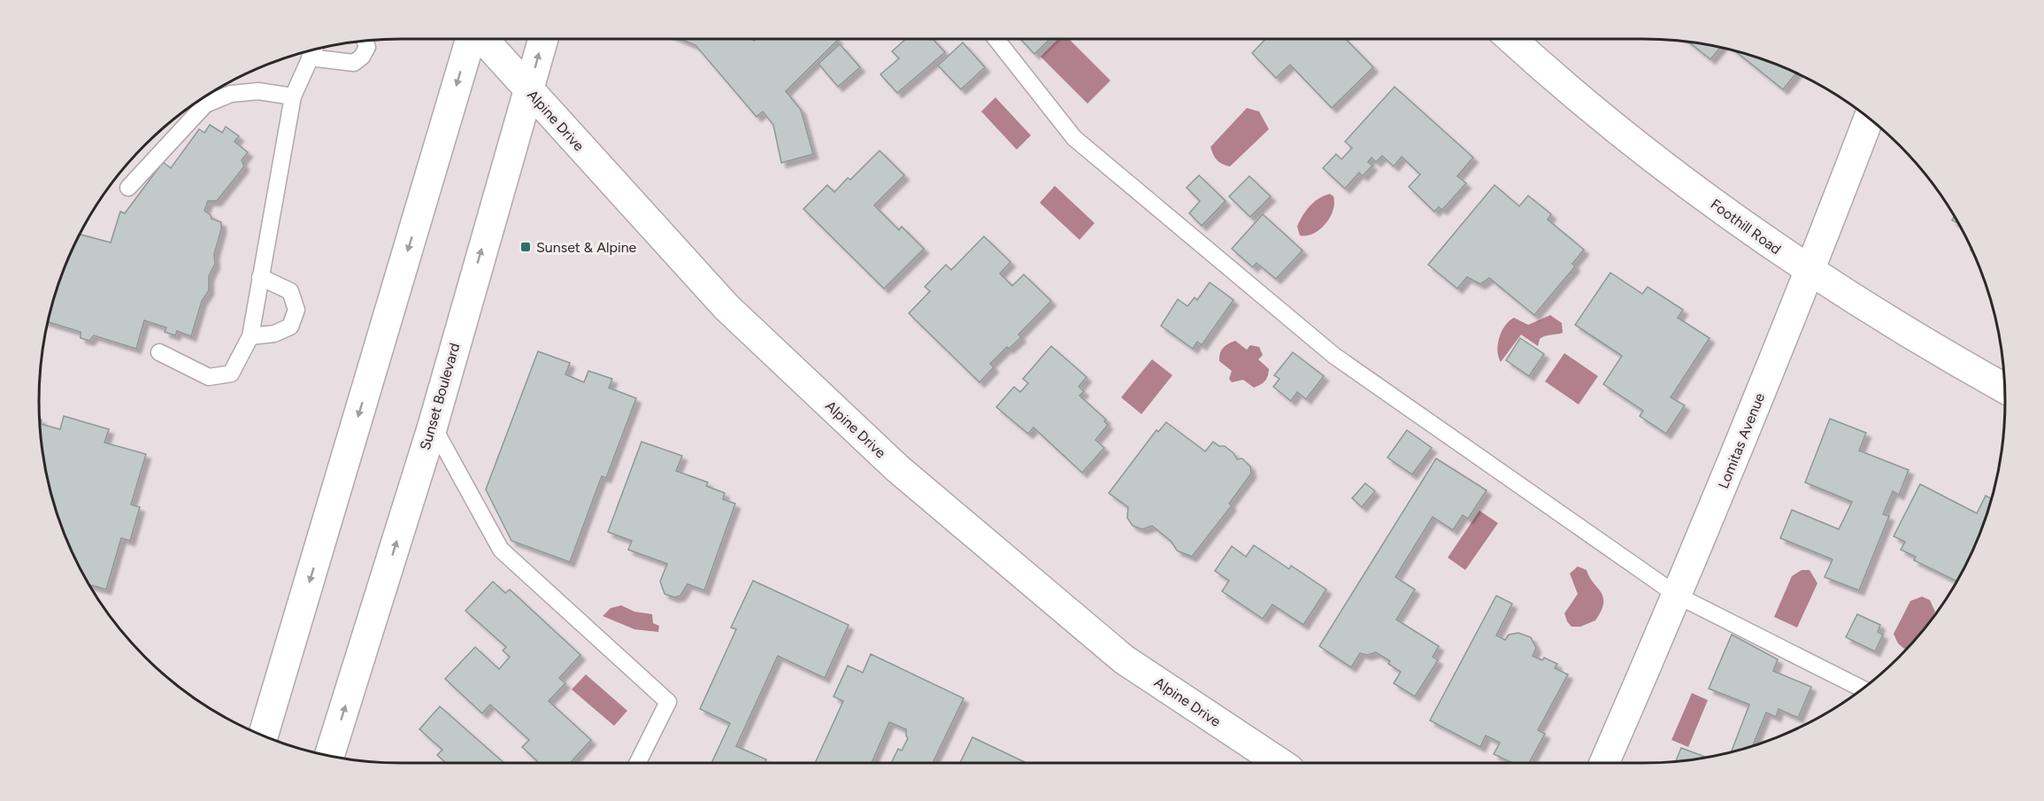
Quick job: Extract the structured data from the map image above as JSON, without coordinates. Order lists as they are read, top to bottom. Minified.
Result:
{"streets":{"street":["Alpine Drive","Foothill Road","Sunset Boulevard","Lomitas Avenue"]},"crossings":[["Alpine Drive","Sunset Boulevard"],["Foothill Road","Lomitas Avenue"]],"places":{"transit":["Sunset & Alpine"]}}
